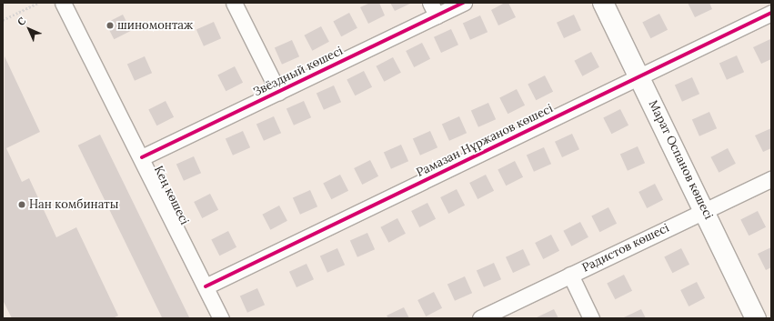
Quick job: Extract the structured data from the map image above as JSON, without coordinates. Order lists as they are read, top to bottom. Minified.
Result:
{"streets":{"street":["Звёздный көшесі","Рамазан Нұржанов көшесі","Марат Оспанов көшесі","Кең көшесі","Радистов көшесі"]},"crossings":[["Звёздный көшесі","Кең көшесі"],["Рамазан Нұржанов көшесі","Марат Оспанов көшесі"],["Рамазан Нұржанов көшесі","Кең көшесі"],["Марат Оспанов көшесі","Радистов көшесі"]],"places":["шиномонтаж","Нан комбинаты"],"north":"top left"}
